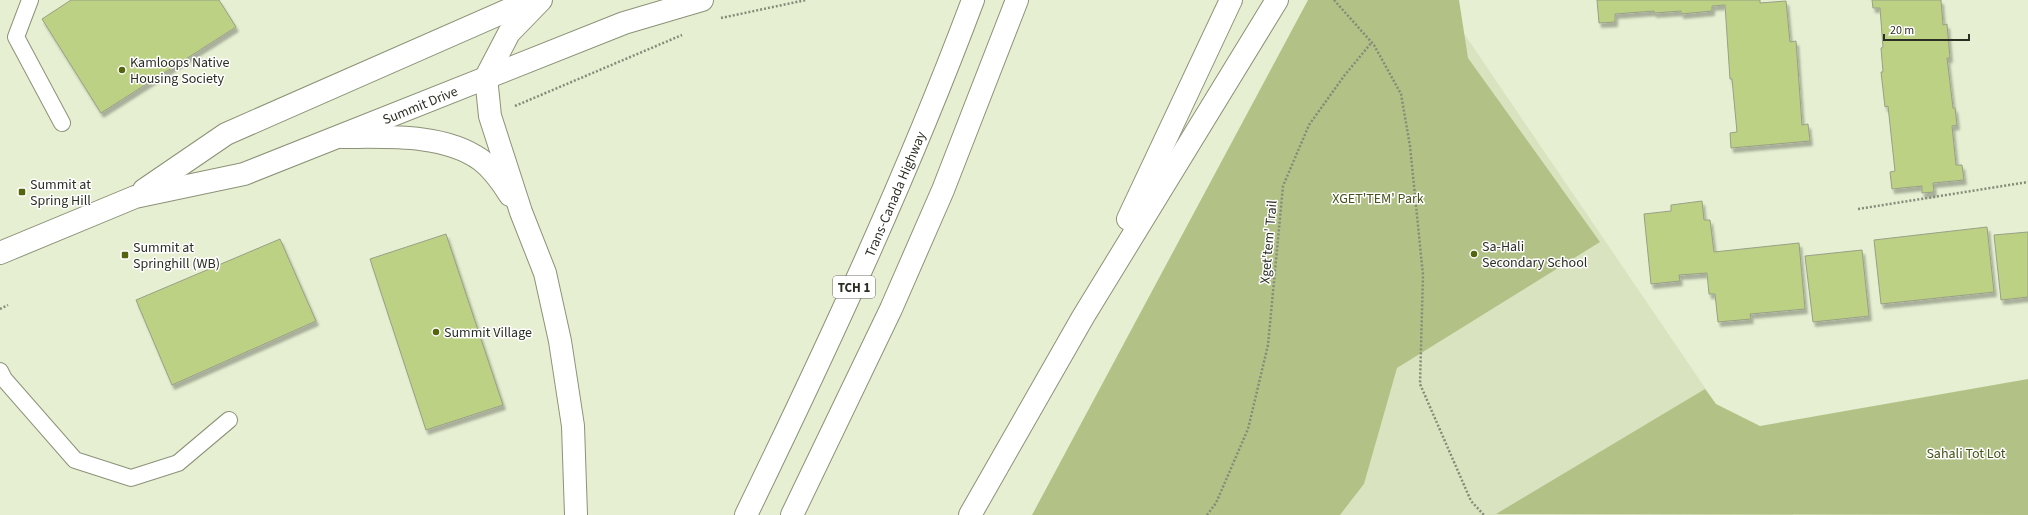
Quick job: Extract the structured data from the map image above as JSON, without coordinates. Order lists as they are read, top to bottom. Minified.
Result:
{"streets":{"main road":["Summit Drive","Trans-Canada Highway","TCH 1"],"path":["Xget'tem' Trail"]},"parks":["XGET'TEM' Park","Sahali Tot Lot"],"places":{"other":["Kamloops Native Housing Society","Sa-Hali Secondary School","Summit Village"],"transit":["Summit at Spring Hill","Summit at Springhill (WB)"]},"scale_bar":"20 m"}
